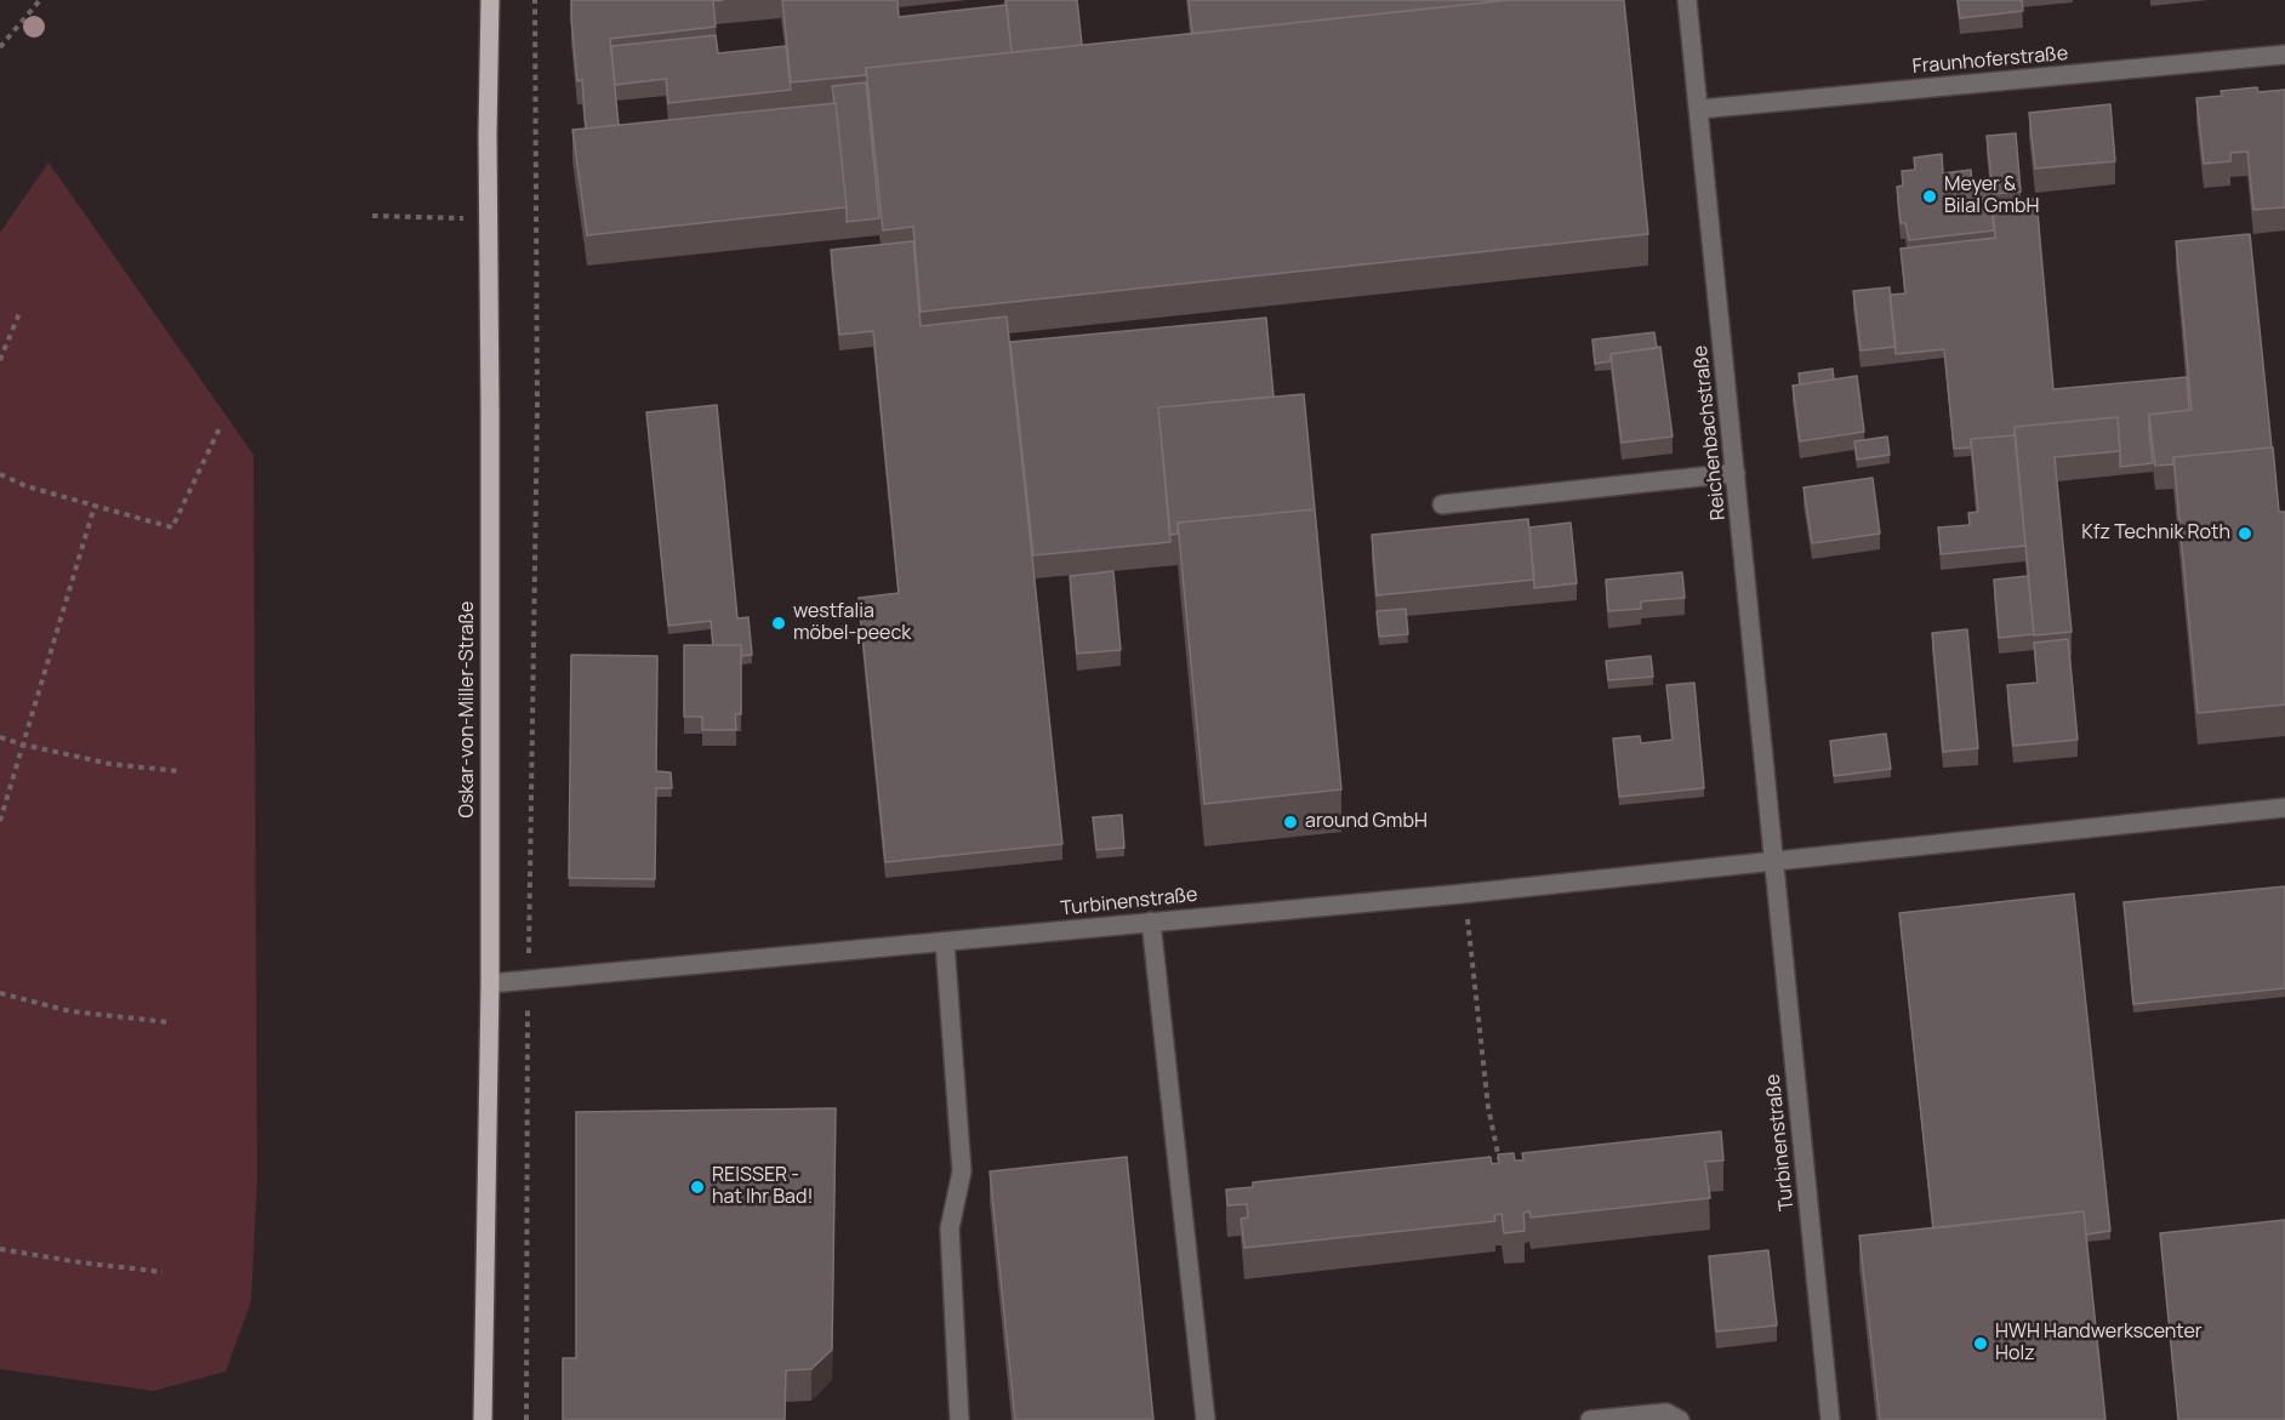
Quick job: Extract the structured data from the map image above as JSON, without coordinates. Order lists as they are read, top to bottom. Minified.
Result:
{"streets":{"main road":["Oskar-von-Miller-Straße"],"street":["Fraunhoferstraße","Reichenbachstraße","Turbinenstraße"]},"crossings":[["Fraunhoferstraße","Reichenbachstraße"],["Reichenbachstraße","Turbinenstraße"],["Oskar-von-Miller-Straße","Turbinenstraße"]],"places":["Meyer & Bilal GmbH","Kfz Technik Roth","westfalia möbel-peeck","around GmbH","REISSER - hat Ihr Bad!","HWH Handwerkscenter Holz"]}
